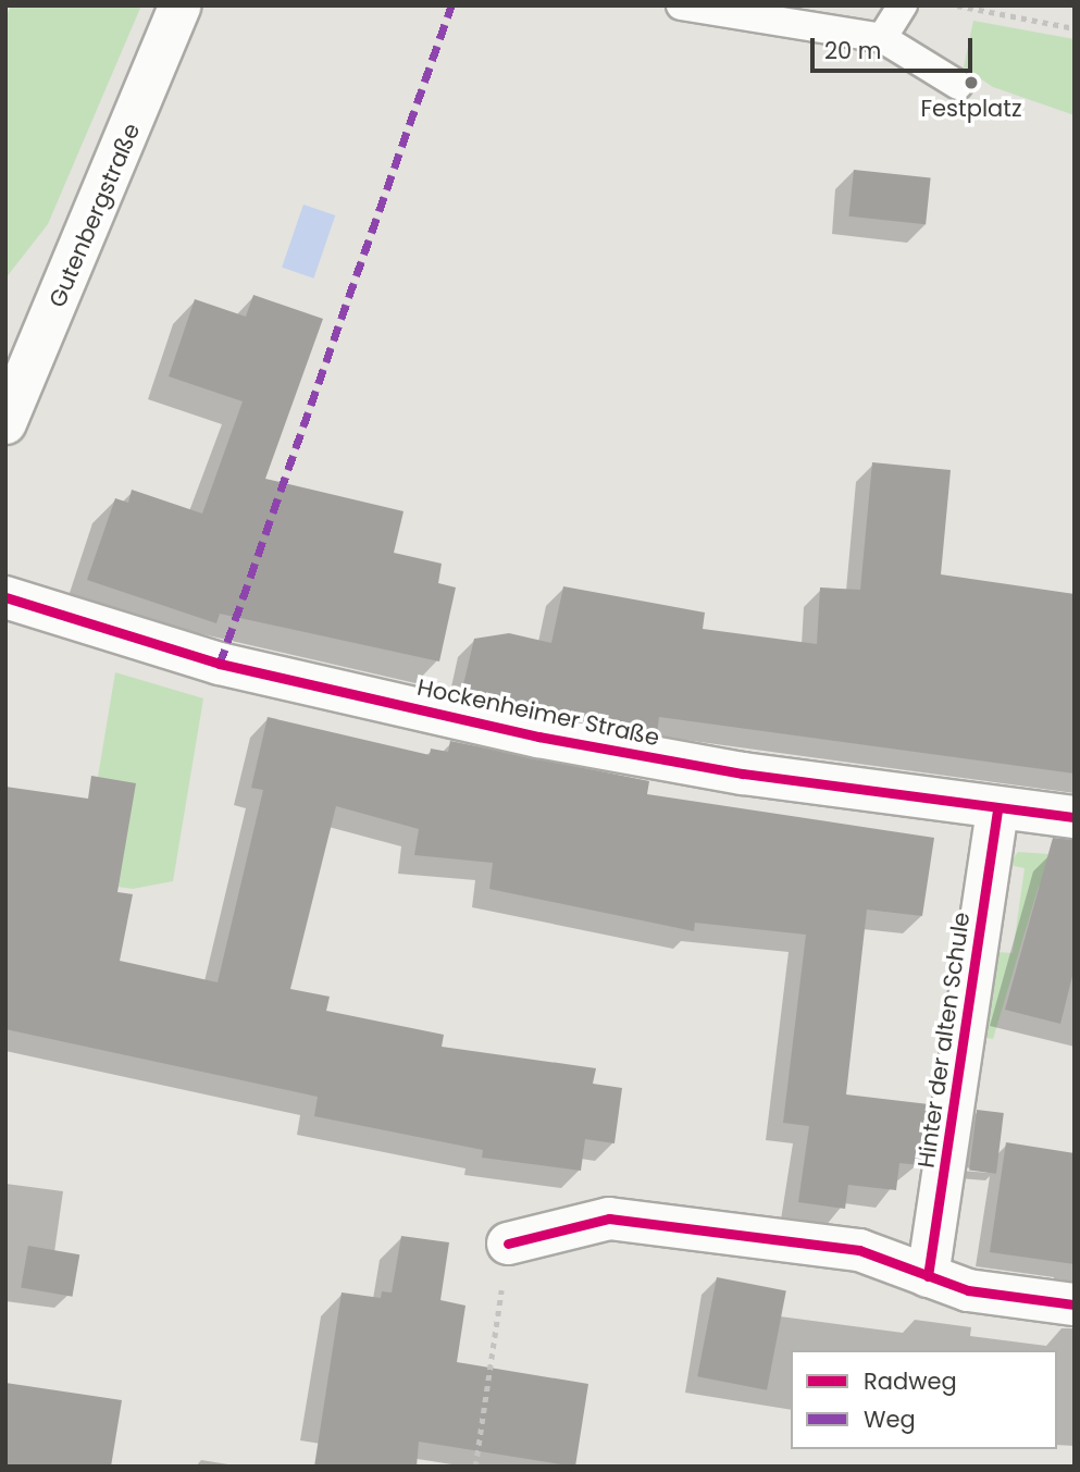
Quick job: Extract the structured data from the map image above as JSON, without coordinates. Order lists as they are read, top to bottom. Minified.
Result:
{"streets":{"street":["Gutenbergstraße","Hockenheimer Straße","Hinter der alten Schule"]},"crossings":[["Hockenheimer Straße","Hinter der alten Schule"]],"places":["Festplatz"],"legend":["Radweg","Weg"],"scale_bar":"20 m"}
